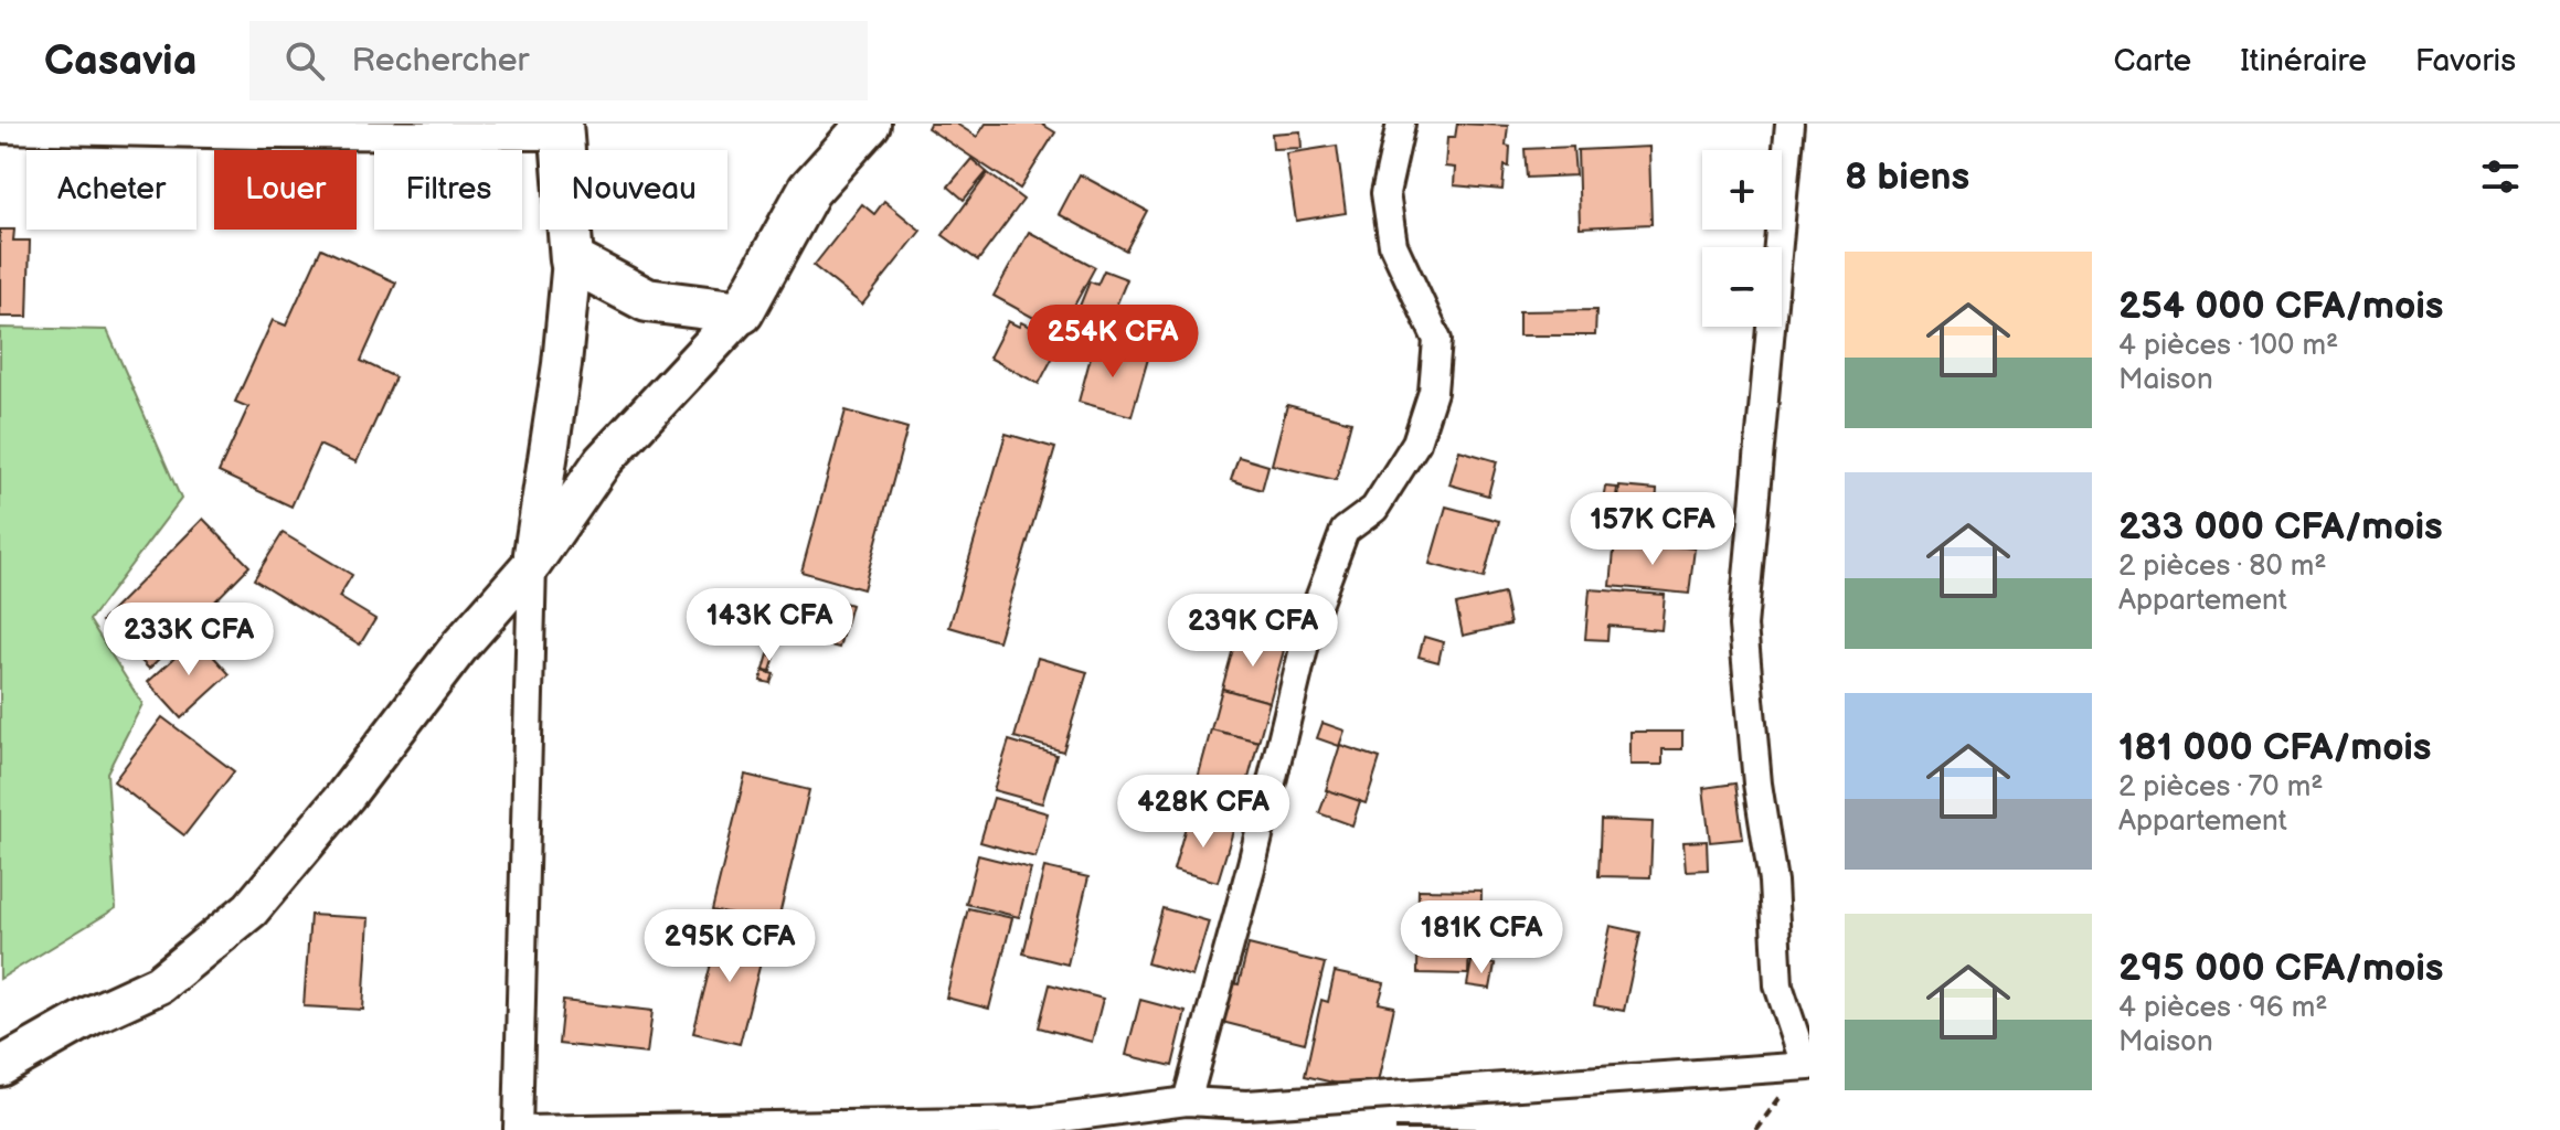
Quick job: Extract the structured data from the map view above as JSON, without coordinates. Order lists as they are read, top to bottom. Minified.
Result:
{"page":{"header":"Casavia","search":"Rechercher","nav":["Carte","Itinéraire","Favoris"],"heading":"8 biens","map_buttons":["+","−"],"chip":["Acheter","Louer","Filtres","Nouveau"],"list":[{"name":"254 000 CFA/mois","note":"4 pièces · 100 m² · Maison"},{"name":"233 000 CFA/mois","note":"2 pièces · 80 m² · Appartement"},{"name":"181 000 CFA/mois","note":"2 pièces · 70 m² · Appartement"},{"name":"295 000 CFA/mois","note":"4 pièces · 96 m² · Maison"}],"price":["254K CFA","157K CFA","143K CFA","239K CFA","233K CFA","428K CFA","181K CFA","295K CFA"]}}
